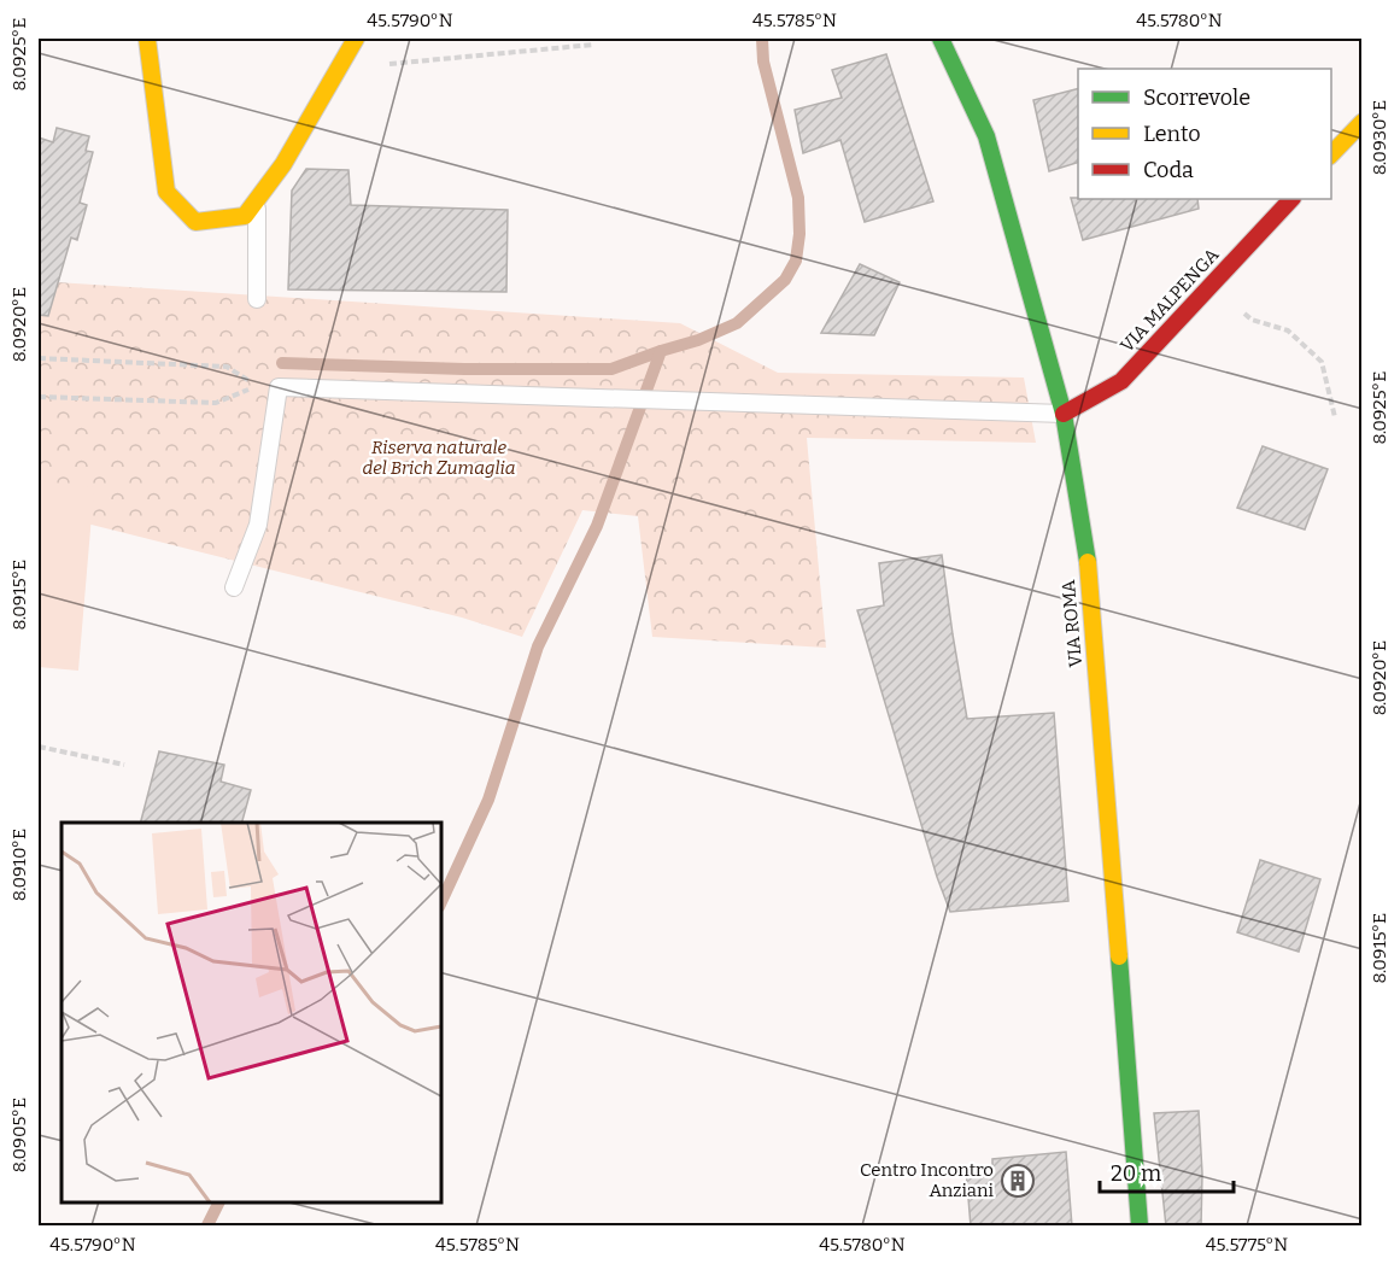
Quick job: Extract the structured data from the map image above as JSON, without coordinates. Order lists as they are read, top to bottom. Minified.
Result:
{"streets":{"street":["VIA MALPENGA","VIA ROMA"]},"crossings":[["VIA MALPENGA","VIA ROMA"]],"parks":["Riserva naturale del Brich Zumaglia"],"places":{"building":["Centro Incontro Anziani"]},"legend":["Scorrevole","Lento","Coda"],"scale_bar":"20 m","coordinates":["45.5790°N","45.5785°N","45.5780°N","8.0925°E","8.0930°E","8.0920°E","8.0915°E","8.0910°E","8.0905°E","45.5775°N"]}
